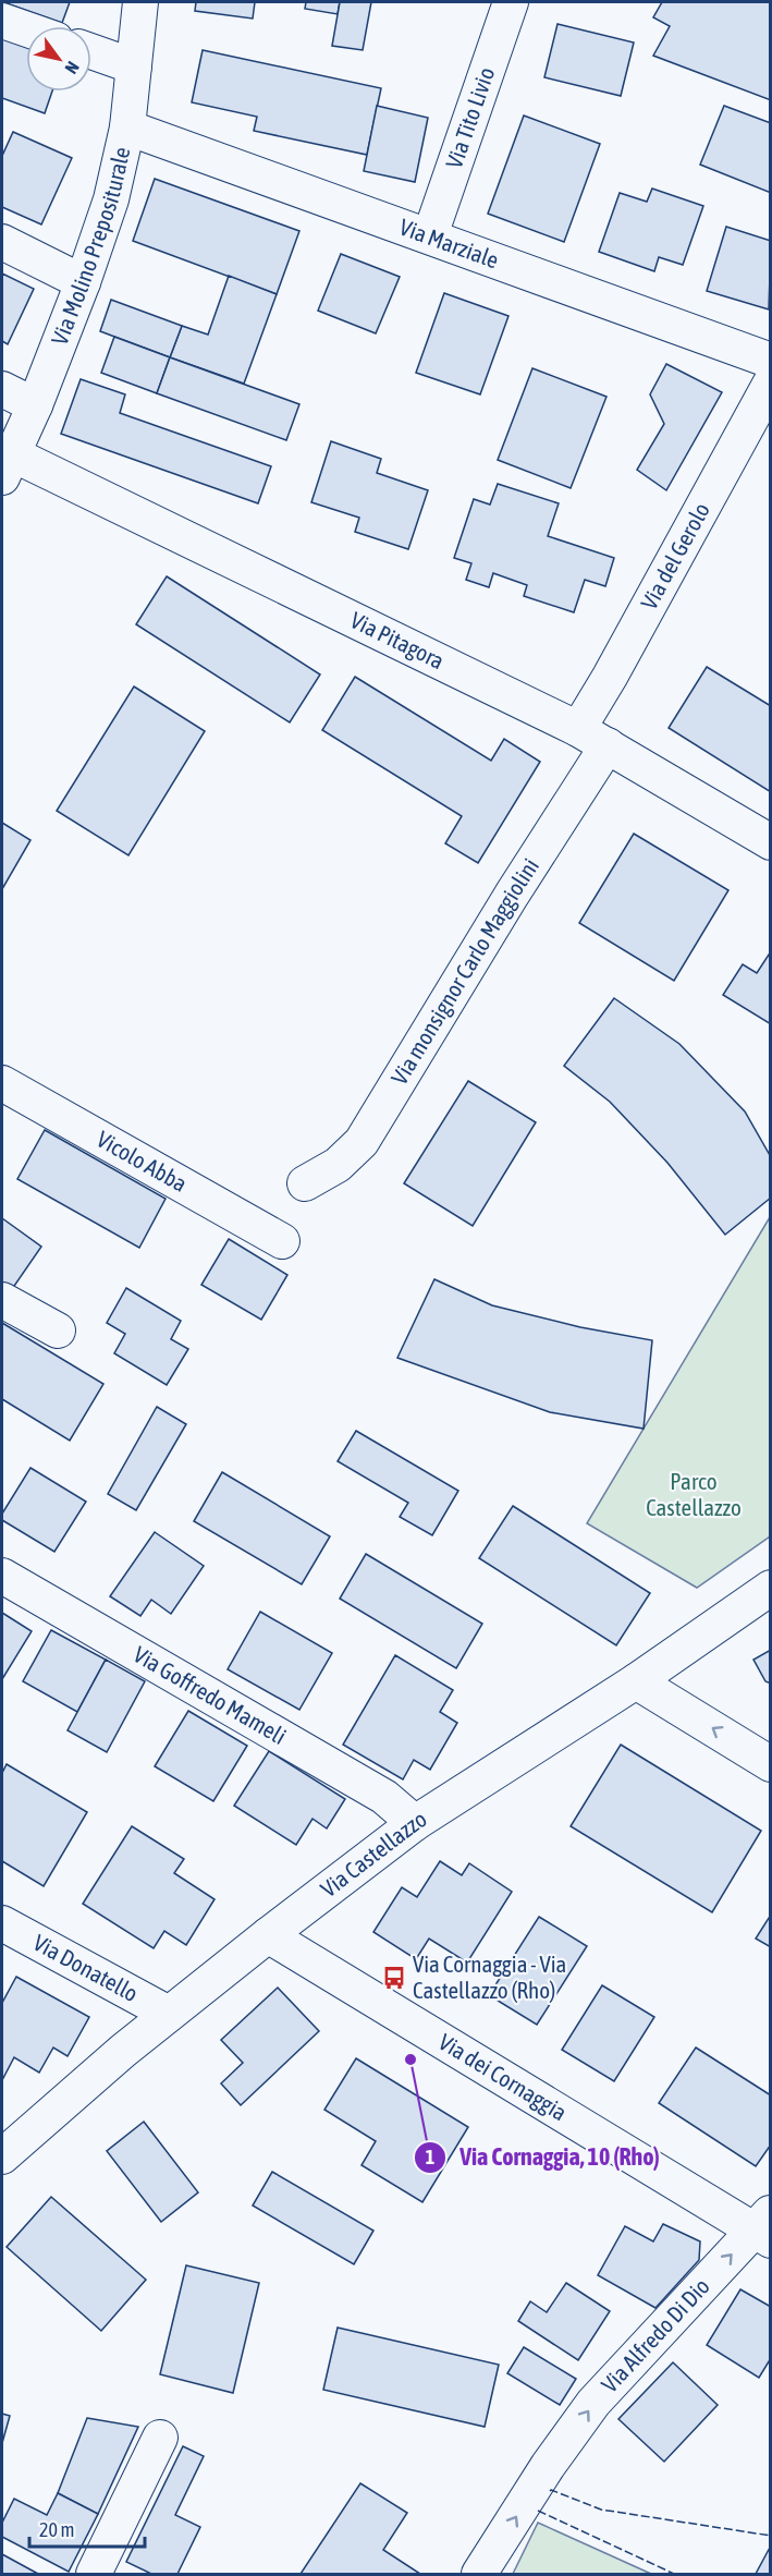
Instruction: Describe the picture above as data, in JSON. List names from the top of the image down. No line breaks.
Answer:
{"streets":{"street":["Via Tito Livio","Via Marziale","Via Molino Prepositurale","Via del Gerolo","Via Pitagora","Via monsignor Carlo Maggiolini","Vicolo Abba","Via Goffredo Mameli","Via Castellazzo","Via Donatello","Via dei Cornaggia","Via Alfredo Di Dio"]},"crossings":[["Via Tito Livio","Via Marziale"],["Via Marziale","Via Molino Prepositurale"],["Via Molino Prepositurale","Via Pitagora"],["Via del Gerolo","Via Pitagora"],["Via Pitagora","Via monsignor Carlo Maggiolini"],["Via Goffredo Mameli","Via Castellazzo"],["Via Castellazzo","Via Donatello"],["Via Castellazzo","Via dei Cornaggia"],["Via dei Cornaggia","Via Alfredo Di Dio"]],"one_way":["Via Alfredo Di Dio"],"parks":["Parco Castellazzo"],"places":{"bus stop":["Via Cornaggia - Via Castellazzo (Rho)"],"other":["Via Cornaggia, 10 (Rho)"]},"scale_bar":"20 m","north":"bottom right"}
